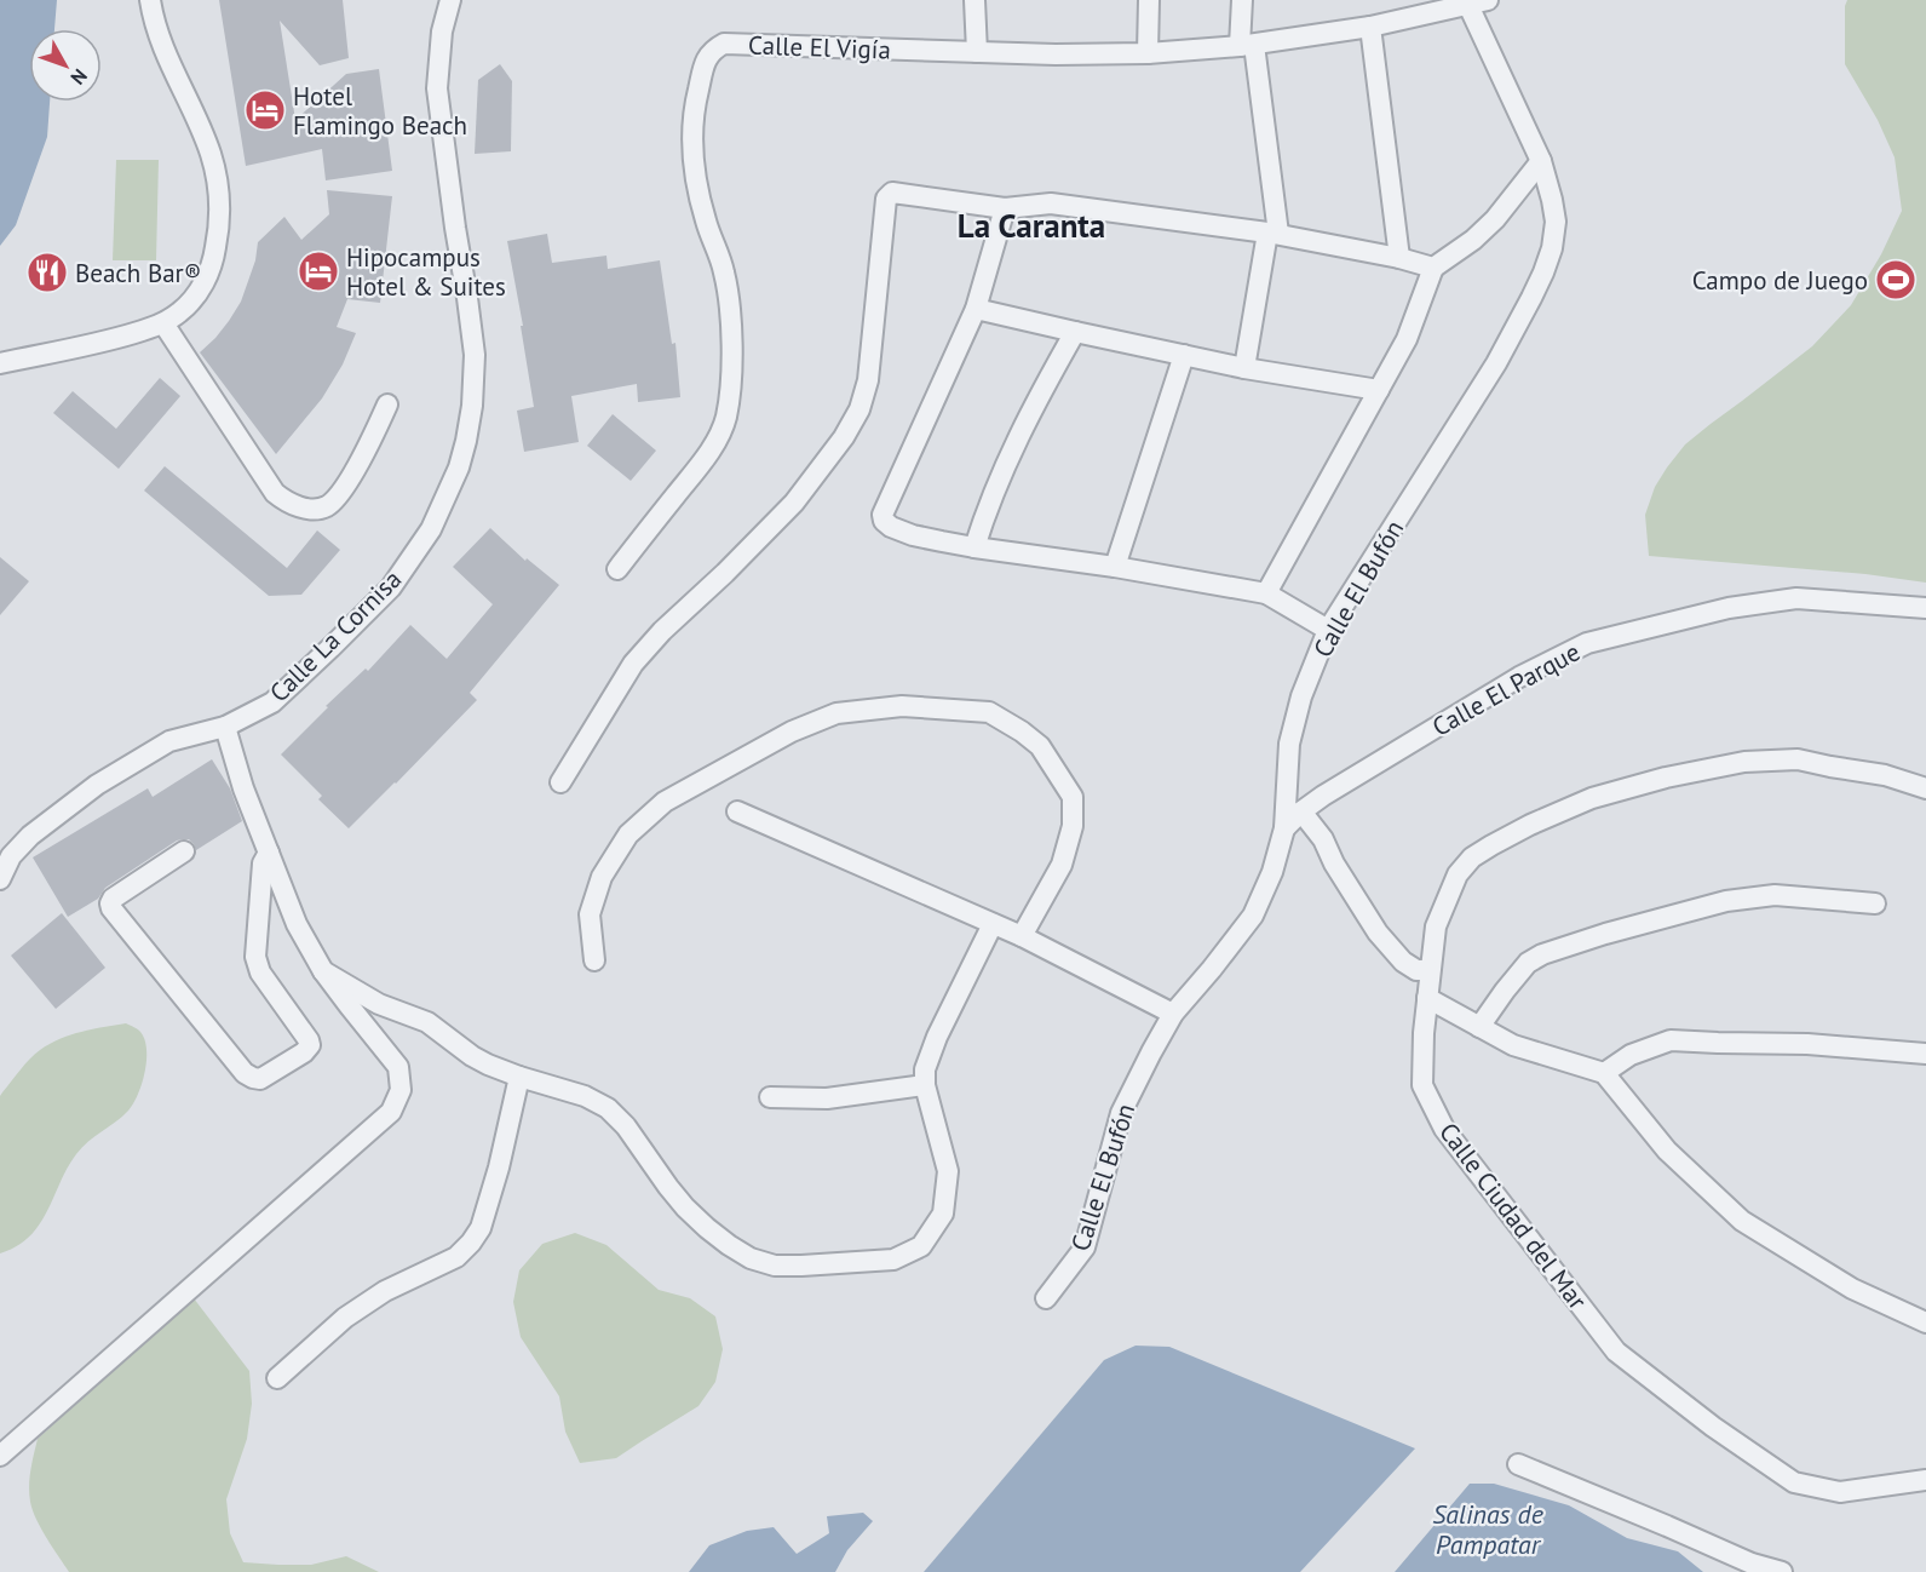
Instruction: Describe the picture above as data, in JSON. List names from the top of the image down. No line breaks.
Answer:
{"streets":{"street":["Calle El Vigía","Calle El Bufón","Calle La Cornisa","Calle El Parque","Calle Ciudad del Mar"]},"crossings":[["Calle El Vigía","Calle El Bufón"],["Calle El Bufón","Calle El Parque"]],"districts":["La Caranta"],"water":["Salinas de Pampatar"],"places":{"hotel":["Hotel Flamingo Beach","Hipocampus Hotel & Suites"],"restaurant":["Beach Bar®"],"sports":["Campo de Juego"]},"north":"bottom right"}
